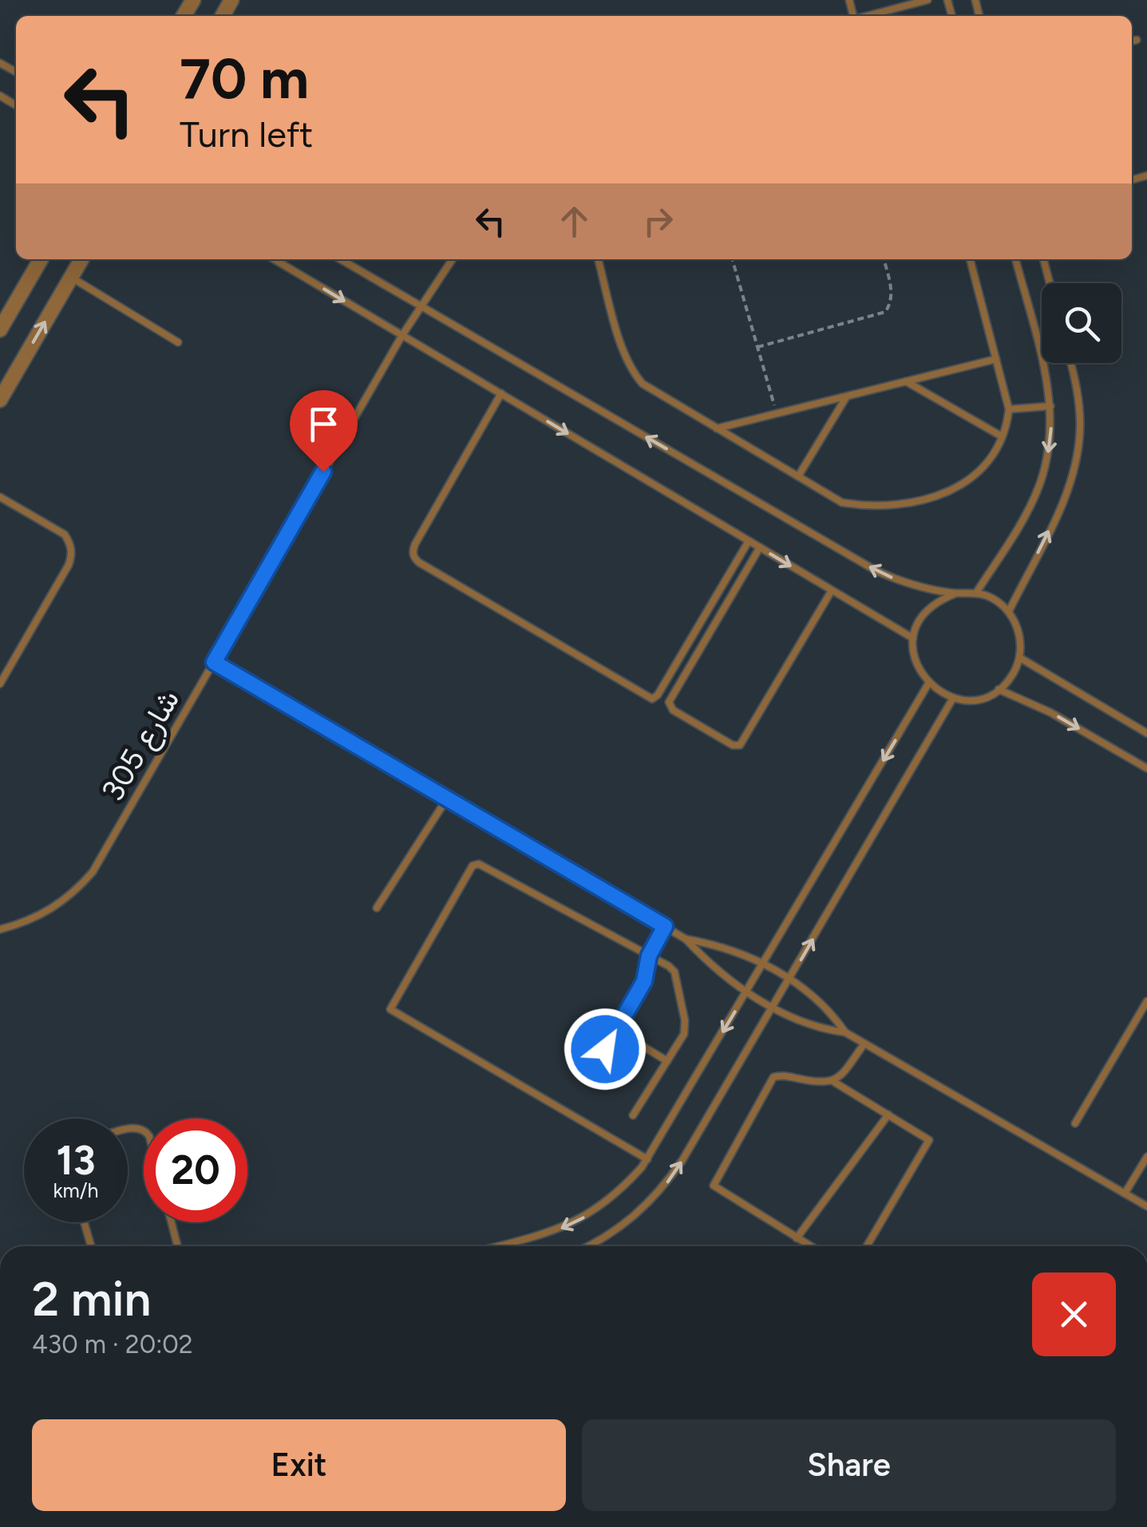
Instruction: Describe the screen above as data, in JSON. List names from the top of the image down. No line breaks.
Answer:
{"streets":{"lane":["شارع 305"]},"page":{"turn":["70 m","Turn left"],"speed":"13 km/h","limit":"20","heading":["2 min","430 m · 20:02"],"buttons":["Exit","Share"]}}
